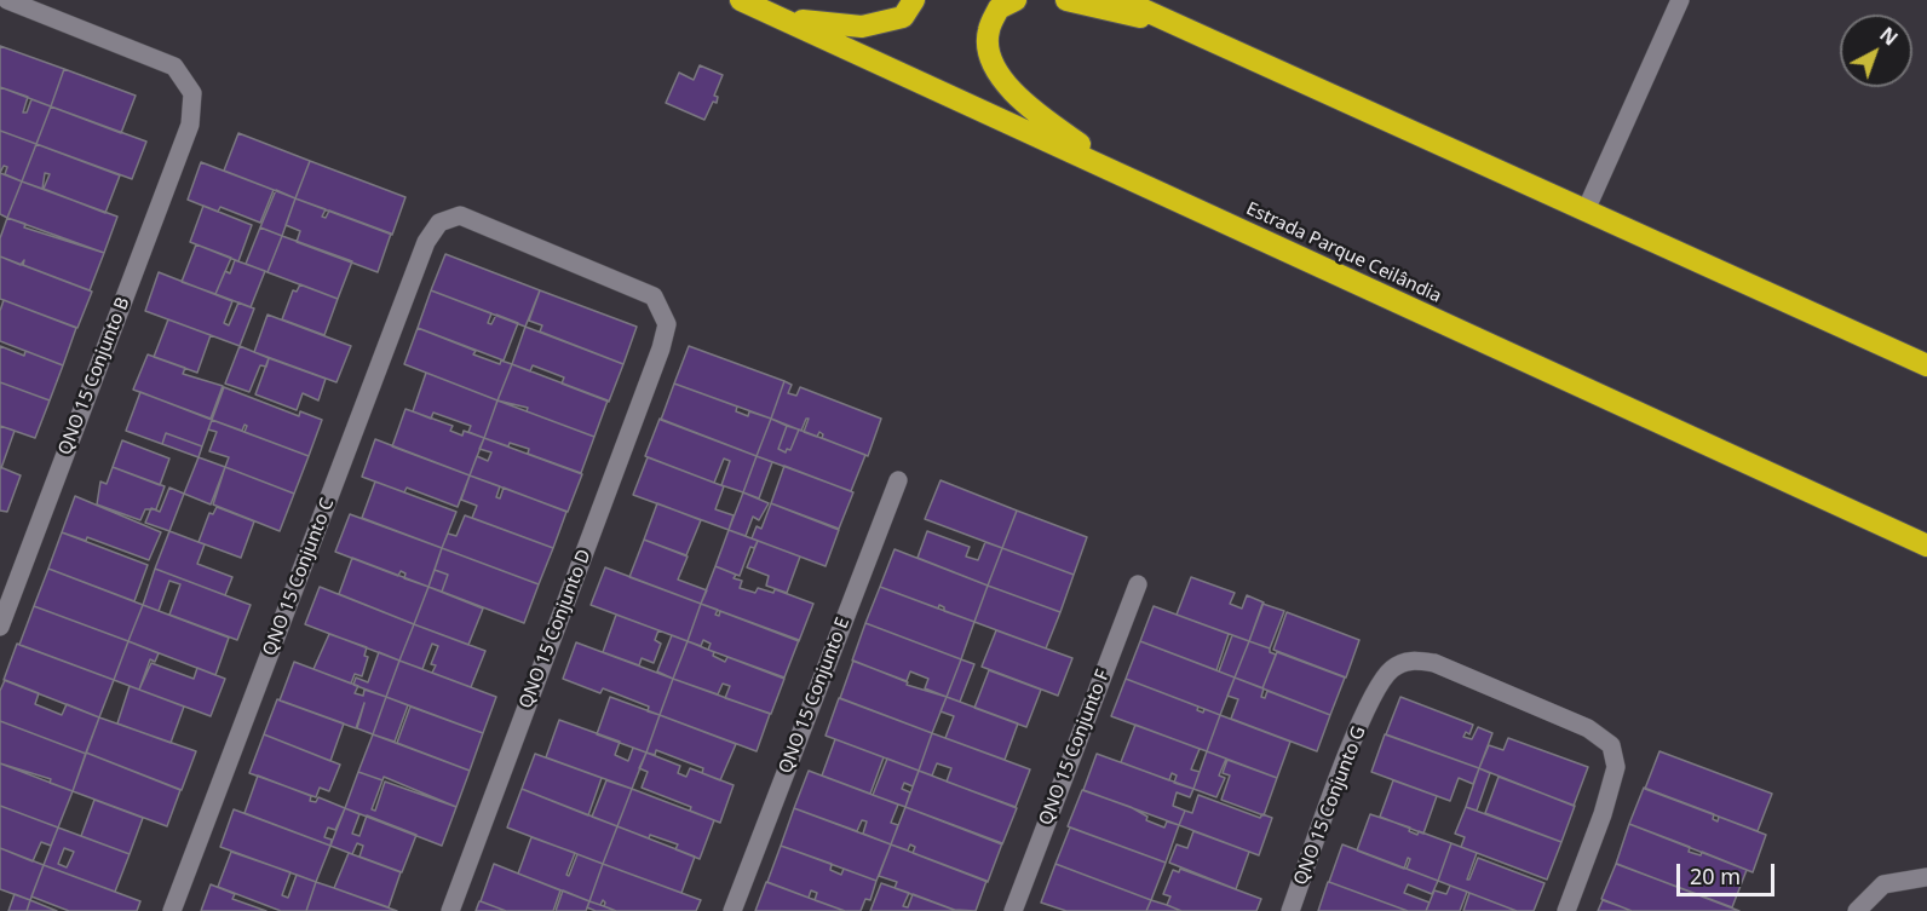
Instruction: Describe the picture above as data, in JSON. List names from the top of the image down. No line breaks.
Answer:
{"streets":{"highway":["Estrada Parque Ceilândia"],"street":["QNO 15 Conjunto B","QNO 15 Conjunto C","QNO 15 Conjunto D","QNO 15 Conjunto E","QNO 15 Conjunto F","QNO 15 Conjunto G"]},"crossings":[["QNO 15 Conjunto C","QNO 15 Conjunto D"]],"scale_bar":"20 m","north":"top right"}
